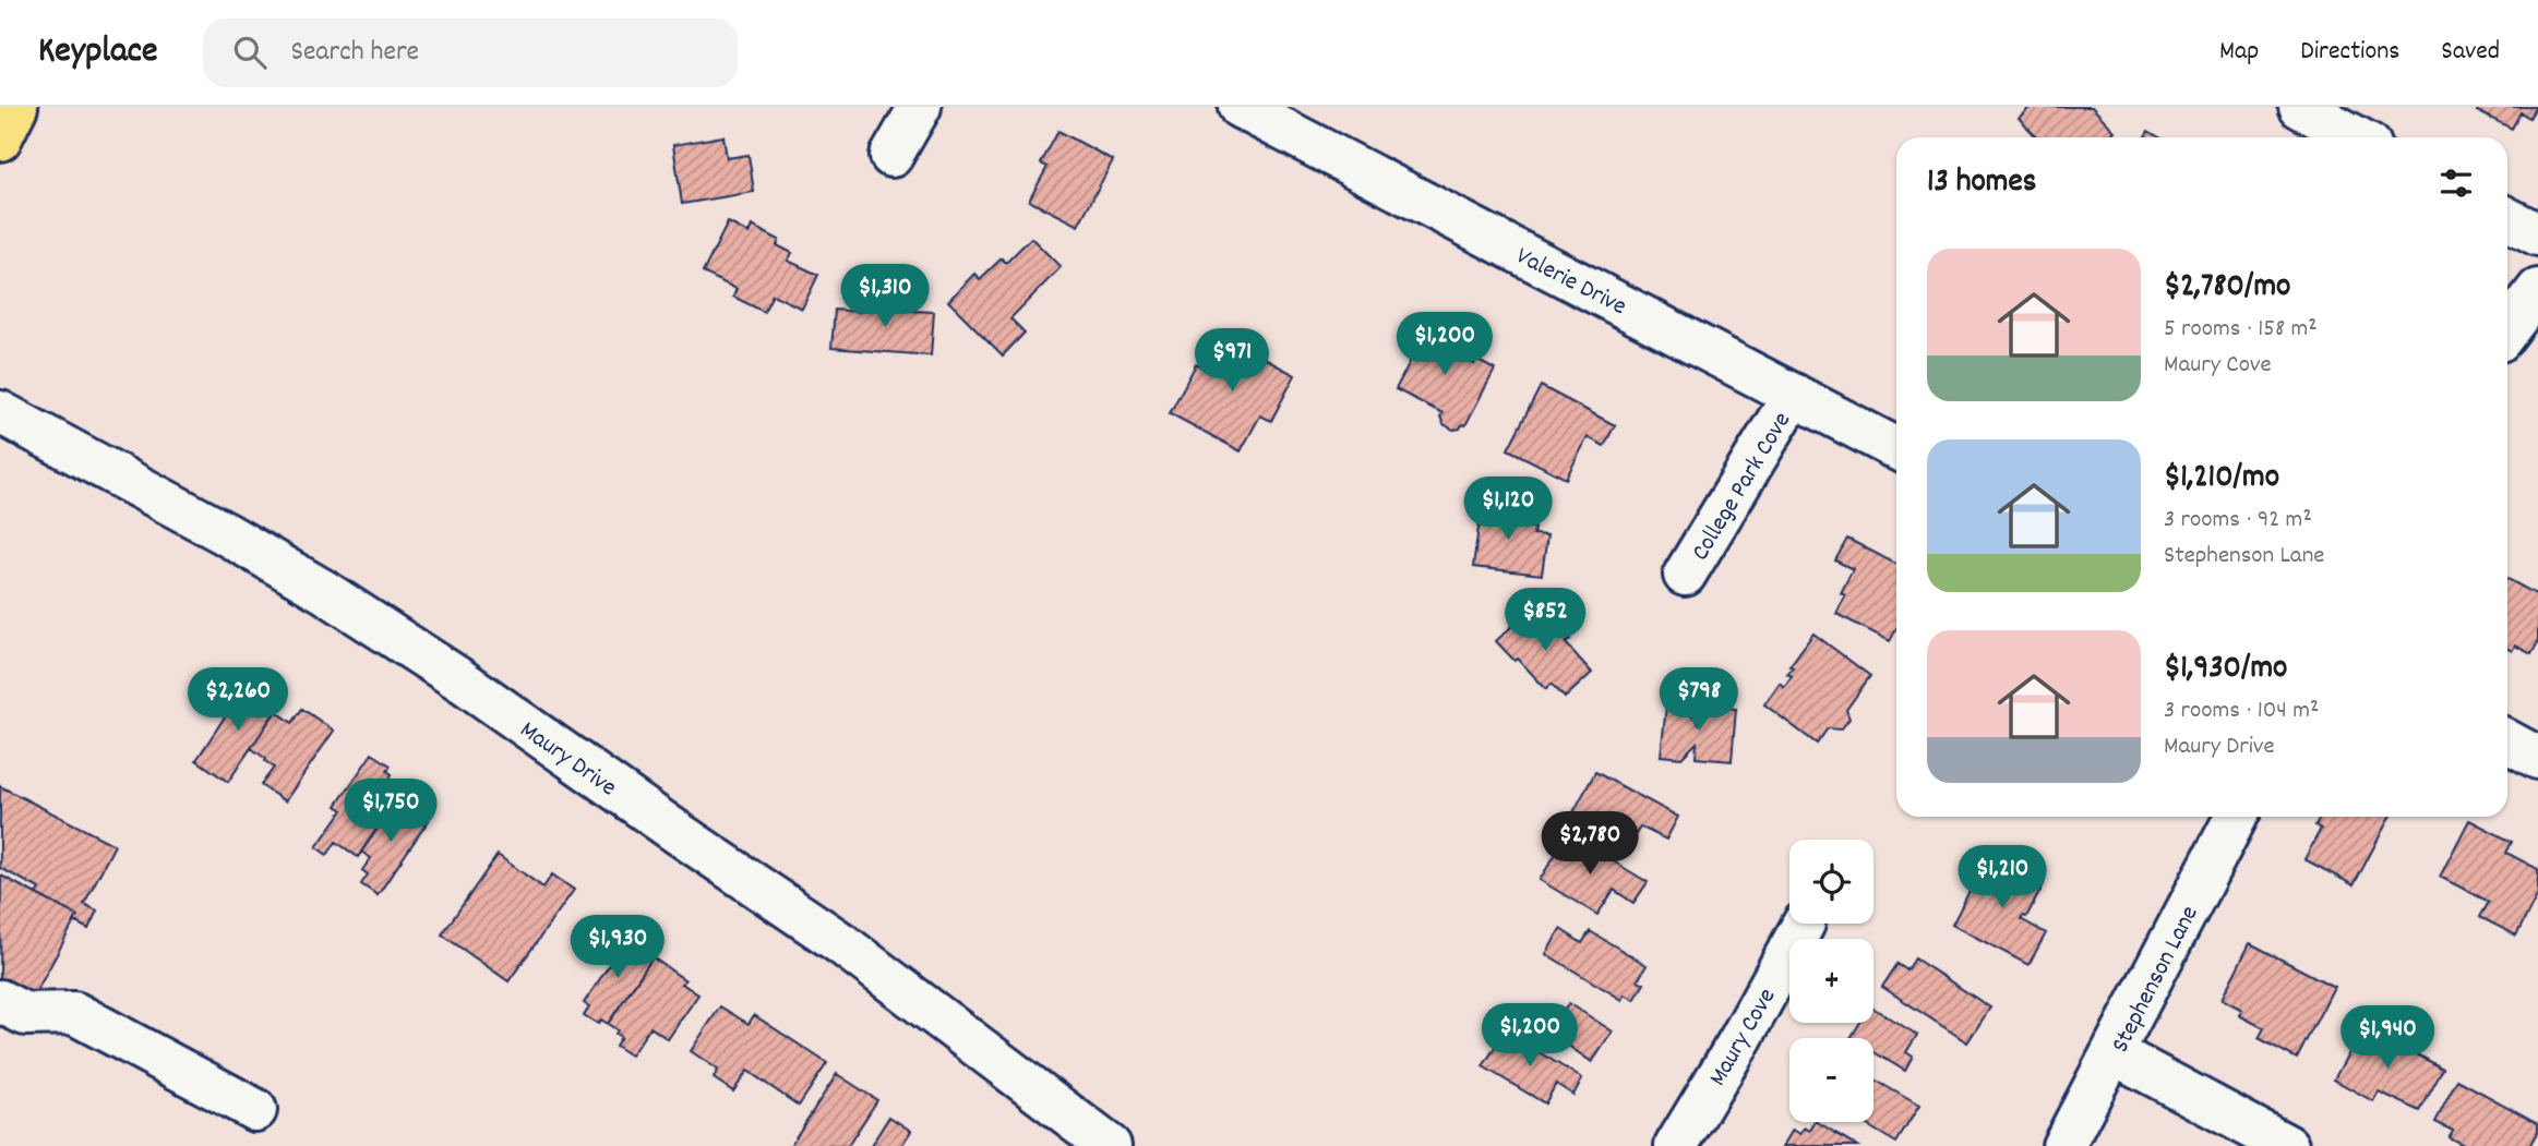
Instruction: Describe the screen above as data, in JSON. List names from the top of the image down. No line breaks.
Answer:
{"streets":{"street":["Valerie Drive","College Park Cove","Maury Drive","Stephenson Lane","Maury Cove"]},"crossings":[["Valerie Drive","College Park Cove"]],"page":{"header":"Keyplace","search":"Search here","nav":["Map","Directions","Saved"],"heading":"13 homes","list":[{"name":"$2,780/mo","note":"5 rooms · 158 m² · Maury Cove"},{"name":"$1,210/mo","note":"3 rooms · 92 m² · Stephenson Lane"},{"name":"$1,930/mo","note":"3 rooms · 104 m² · Maury Drive"}],"price":["$1,310","$1,200","$971","$1,120","$852","$2,260","$798","$1,750","$2,780","$1,210","$1,930","$1,200","$1,940"],"map_buttons":["+","−"]}}
